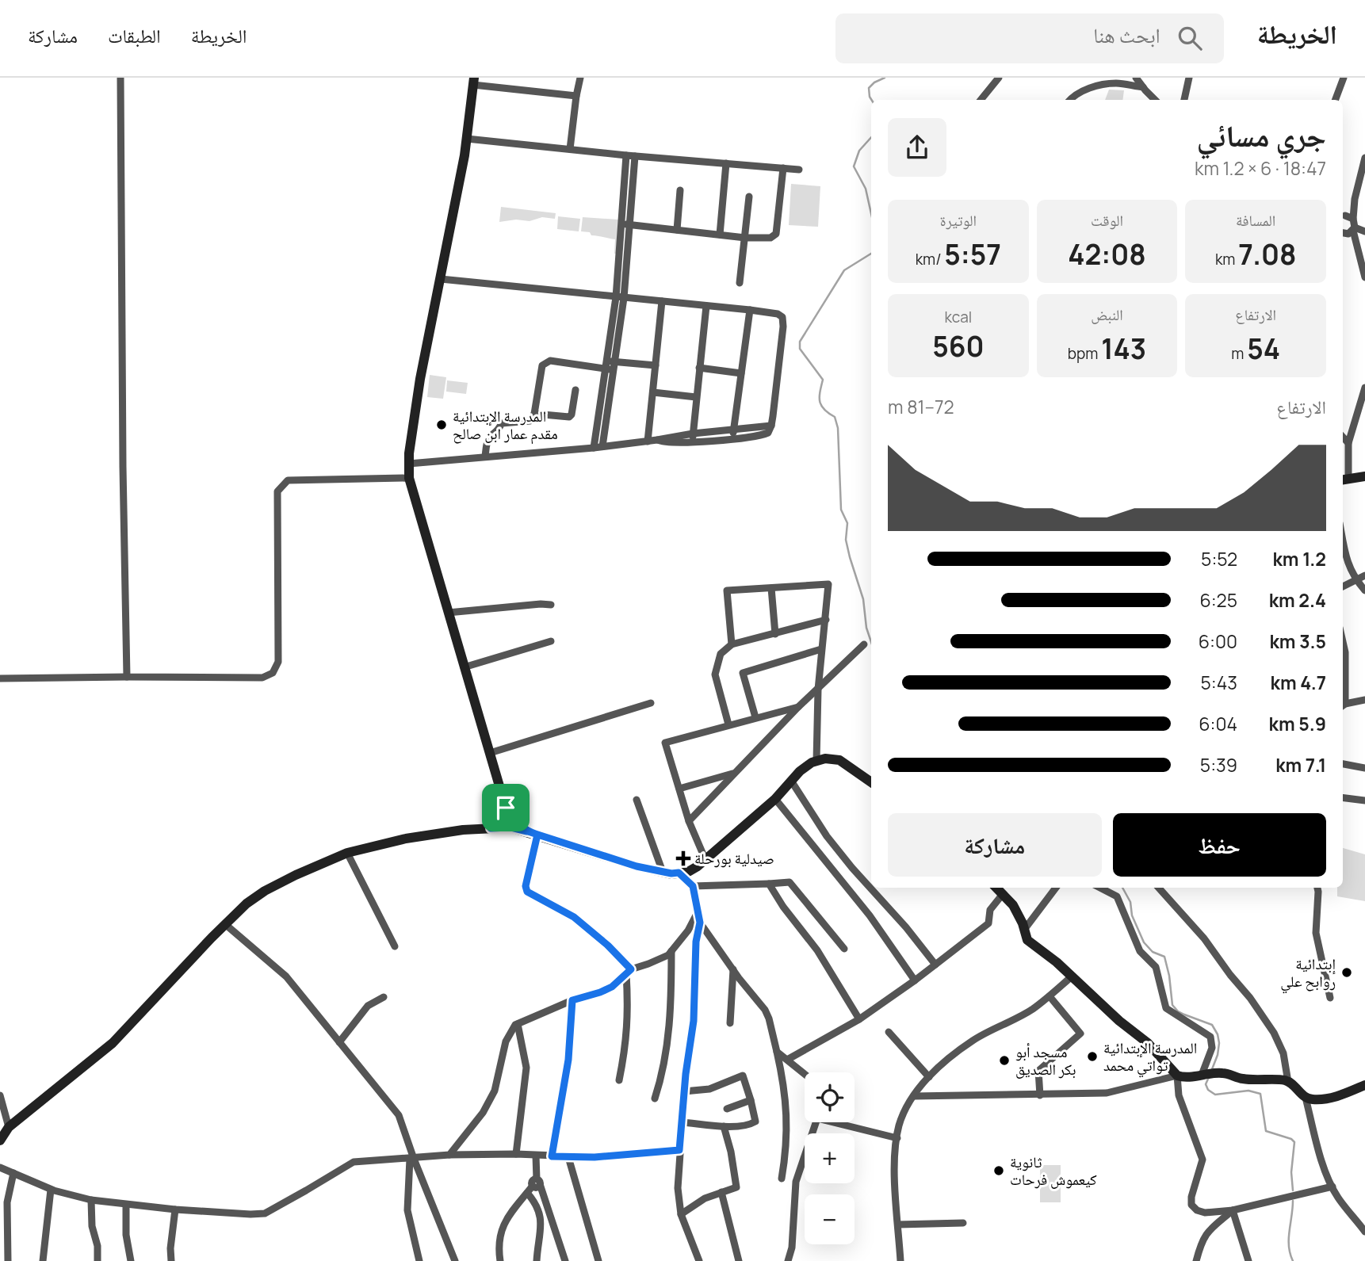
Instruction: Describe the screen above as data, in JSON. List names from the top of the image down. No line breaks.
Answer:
{"places":{"other":["المدرسة الإبتدائية مقدم عمار ابن صالح","إبتدائية روابح علي","المدرسة الإبتدائية تواتي محمد","مسجد أبو بكر الصديق","ثانوية كيعموش فرحات"],"health":["صيدلية بورحلة"]},"page":{"header":"الخريطة","search":"ابحث هنا","nav":["الخريطة","الطبقات","مشاركة"],"heading":["جري مسائي","18:47 · 6 × 1.2 km"],"stats":[["المسافة","7.08 km"],["الوقت","42:08"],["الوتيرة","5:57 /km"],["الارتفاع","54 m"],["النبض","143 bpm"],["kcal","560"]],"chart":["الارتفاع","72–81 m"],"list":[{"name":"1.2 km","note":"5:52"},{"name":"2.4 km","note":"6:25"},{"name":"3.5 km","note":"6:00"},{"name":"4.7 km","note":"5:43"},{"name":"5.9 km","note":"6:04"},{"name":"7.1 km","note":"5:39"}],"buttons":["حفظ","مشاركة"],"map_buttons":["+","−"]}}
